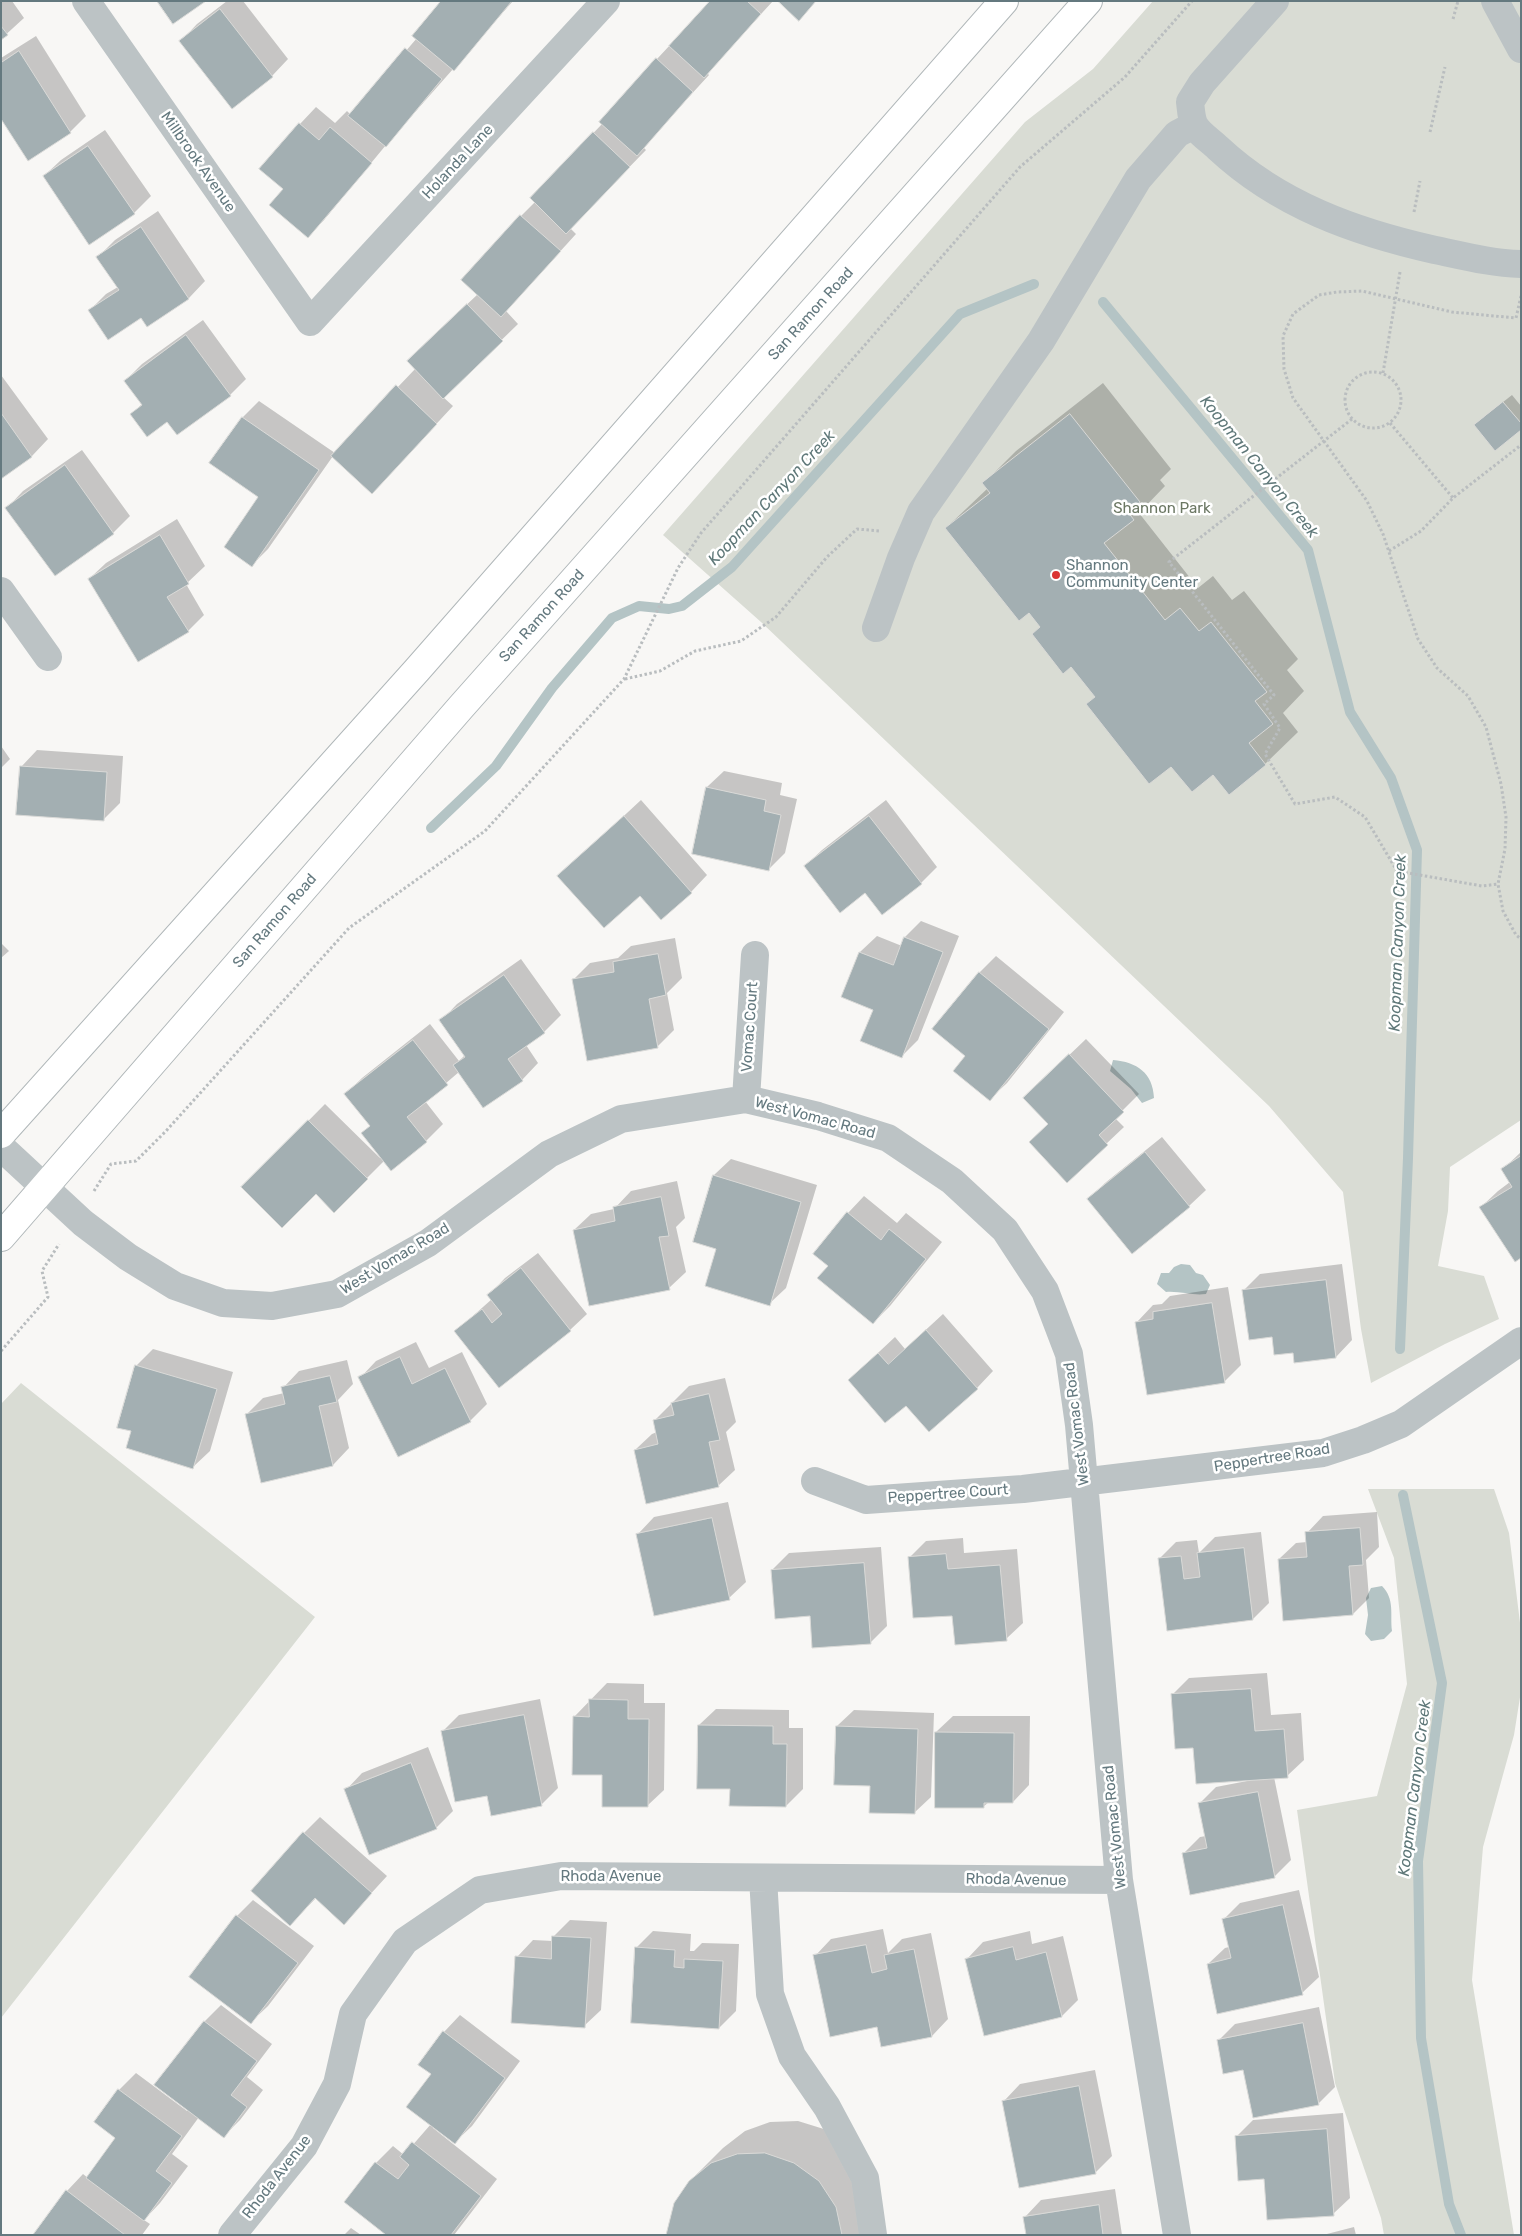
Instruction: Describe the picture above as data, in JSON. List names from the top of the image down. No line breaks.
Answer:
{"streets":{"main road":["San Ramon Road"],"street":["Millbrook Avenue","Holanda Lane","Vomac Court","West Vomac Road","Peppertree Road","Peppertree Court","Rhoda Avenue"]},"crossings":[["Millbrook Avenue","Holanda Lane"],["San Ramon Road","West Vomac Road"],["Vomac Court","West Vomac Road"],["West Vomac Road","Peppertree Road"],["West Vomac Road","Peppertree Court"],["West Vomac Road","Rhoda Avenue"],["Peppertree Road","Peppertree Court"]],"water":["Koopman Canyon Creek"],"parks":["Shannon Park"],"places":["Shannon Community Center"]}
